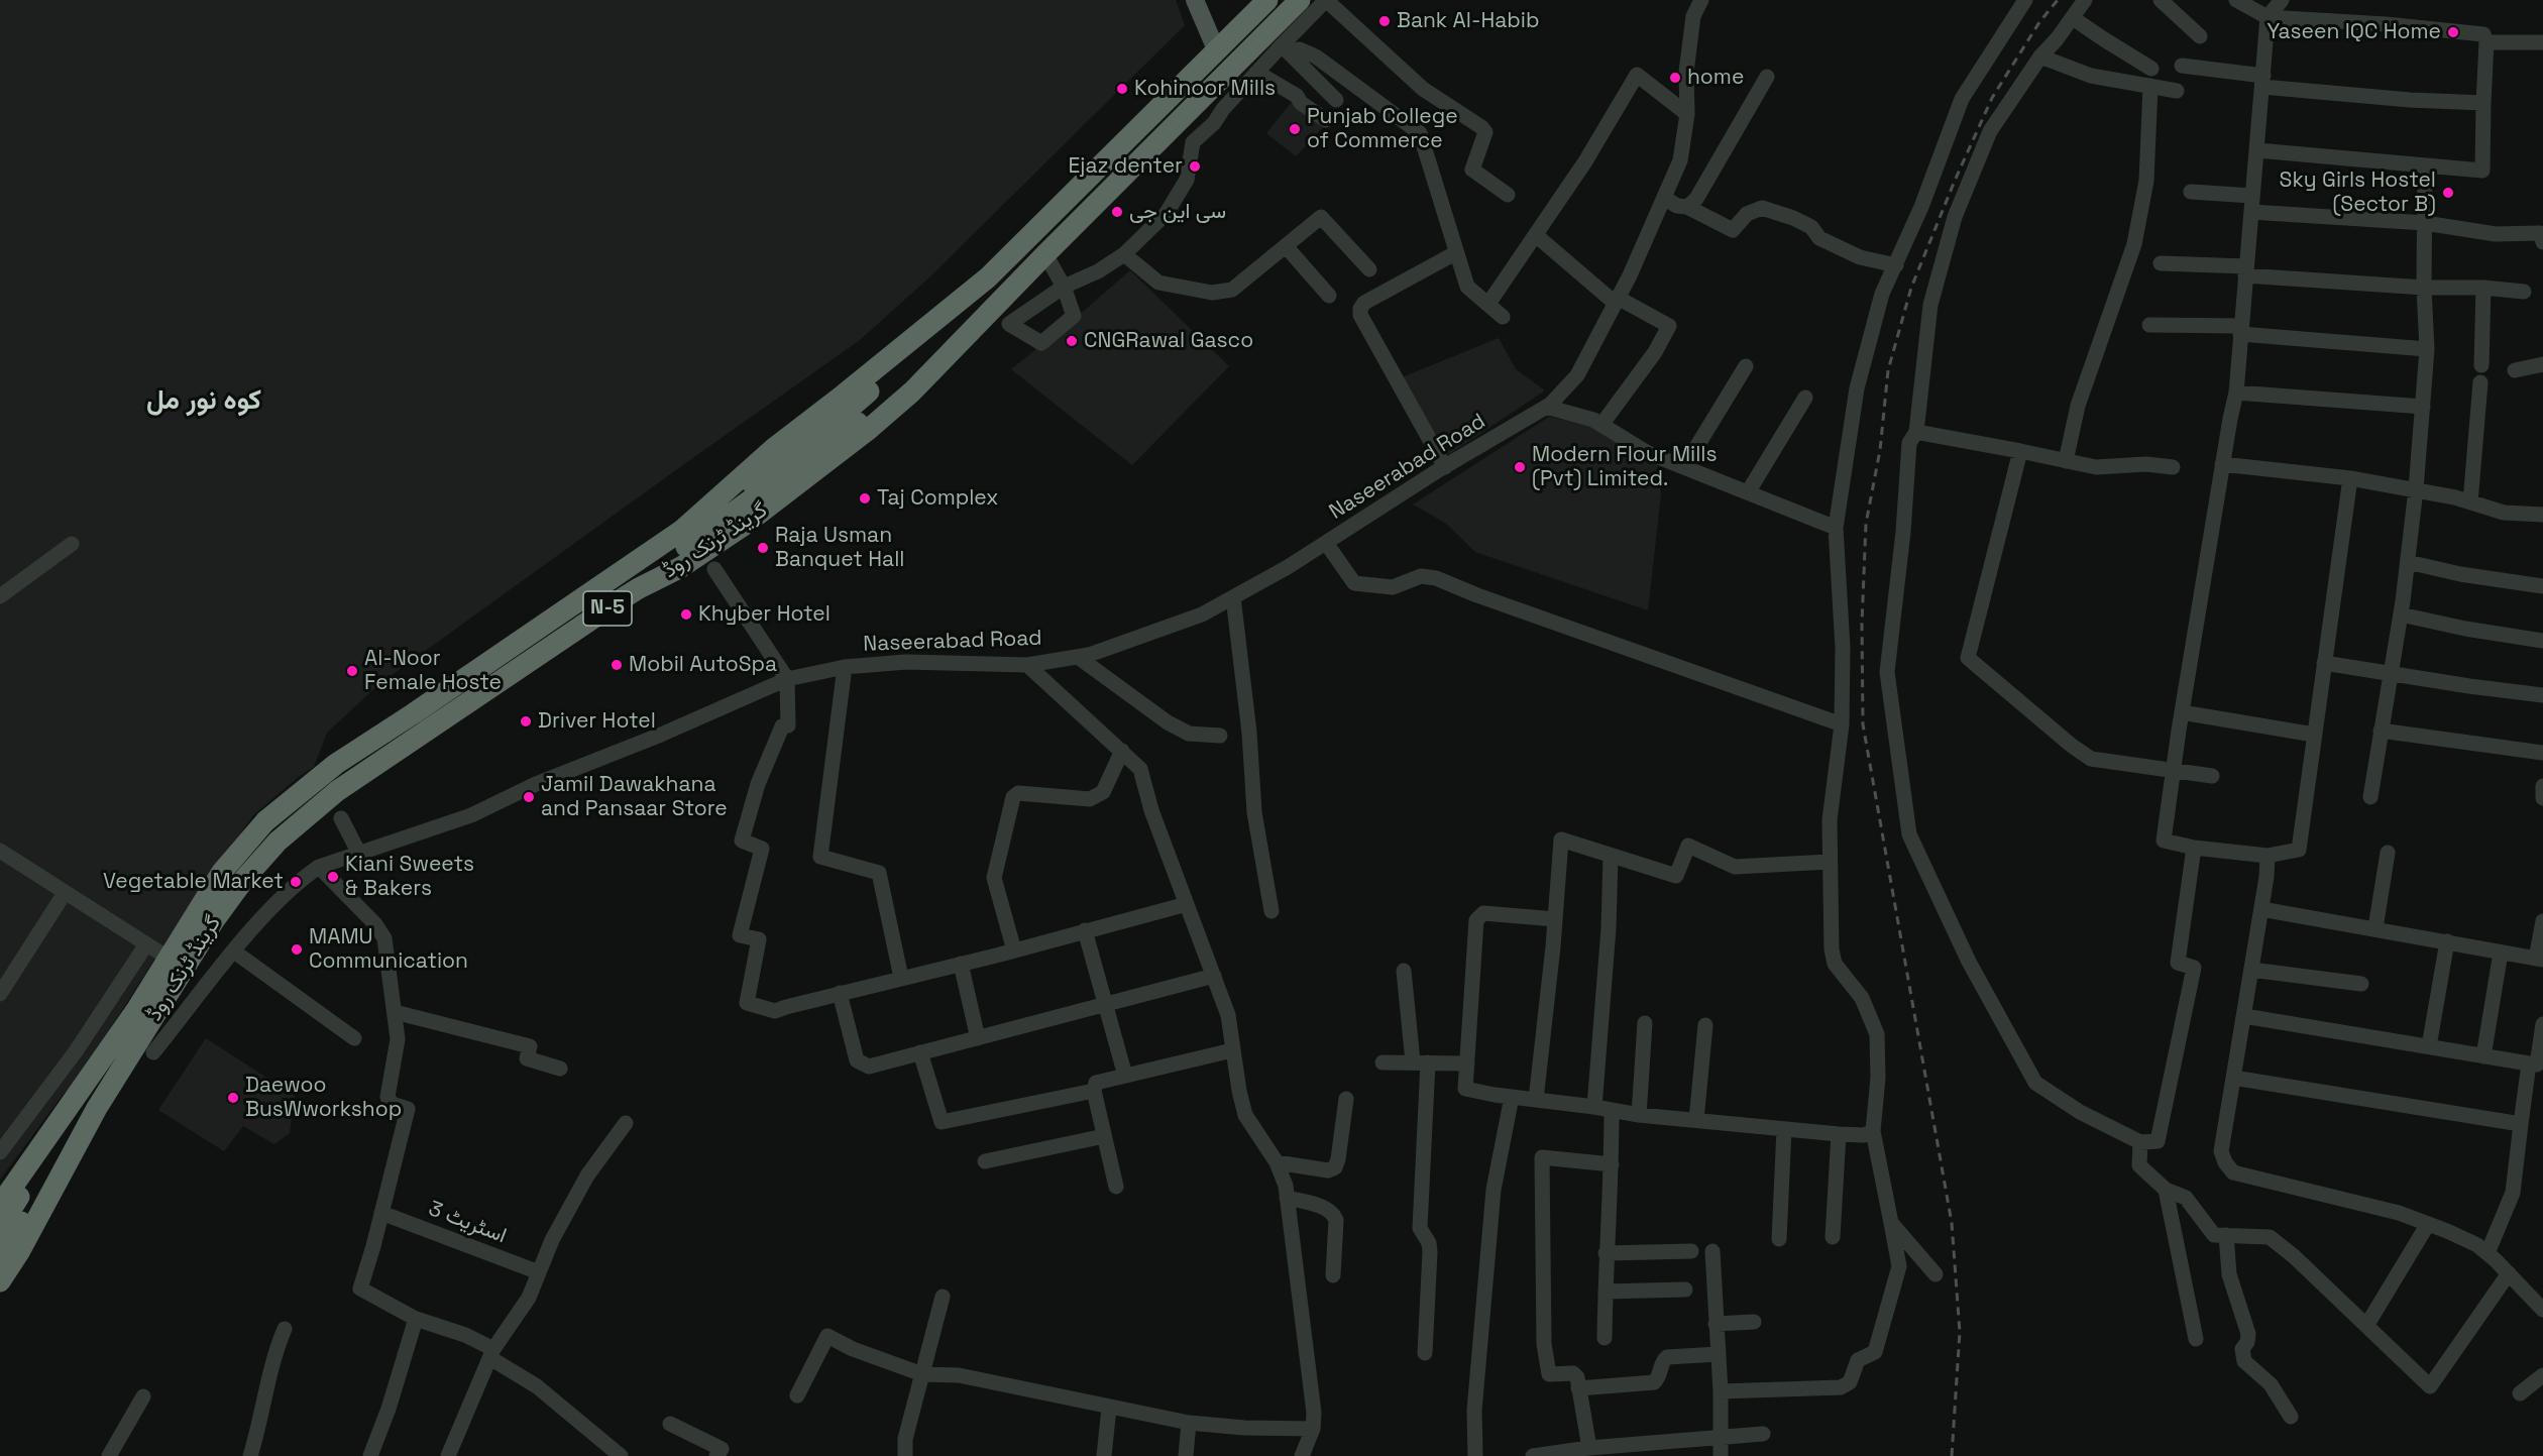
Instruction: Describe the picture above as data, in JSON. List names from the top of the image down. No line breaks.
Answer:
{"streets":{"highway":["گرینڈ ٹرنک روڈ","N-5"],"street":["Naseerabad Road","اسٹریٹ 3"]},"districts":["کوہ نور مل"],"places":["Bank Al-Habib","Yaseen IQC Home","home","Kohinoor Mills","Punjab College of Commerce","Ejaz denter","Sky Girls Hostel (Sector B)","سی این جی","CNGRawal Gasco","Modern Flour Mills (Pvt) Limited.","Taj Complex","Raja Usman Banquet Hall","Khyber Hotel","Mobil AutoSpa","Al-Noor Female Hoste","Driver Hotel","Jamil Dawakhana and Pansaar Store","Kiani Sweets & Bakers","Vegetable Market","MAMU Communication","Daewoo BusWworkshop"]}
